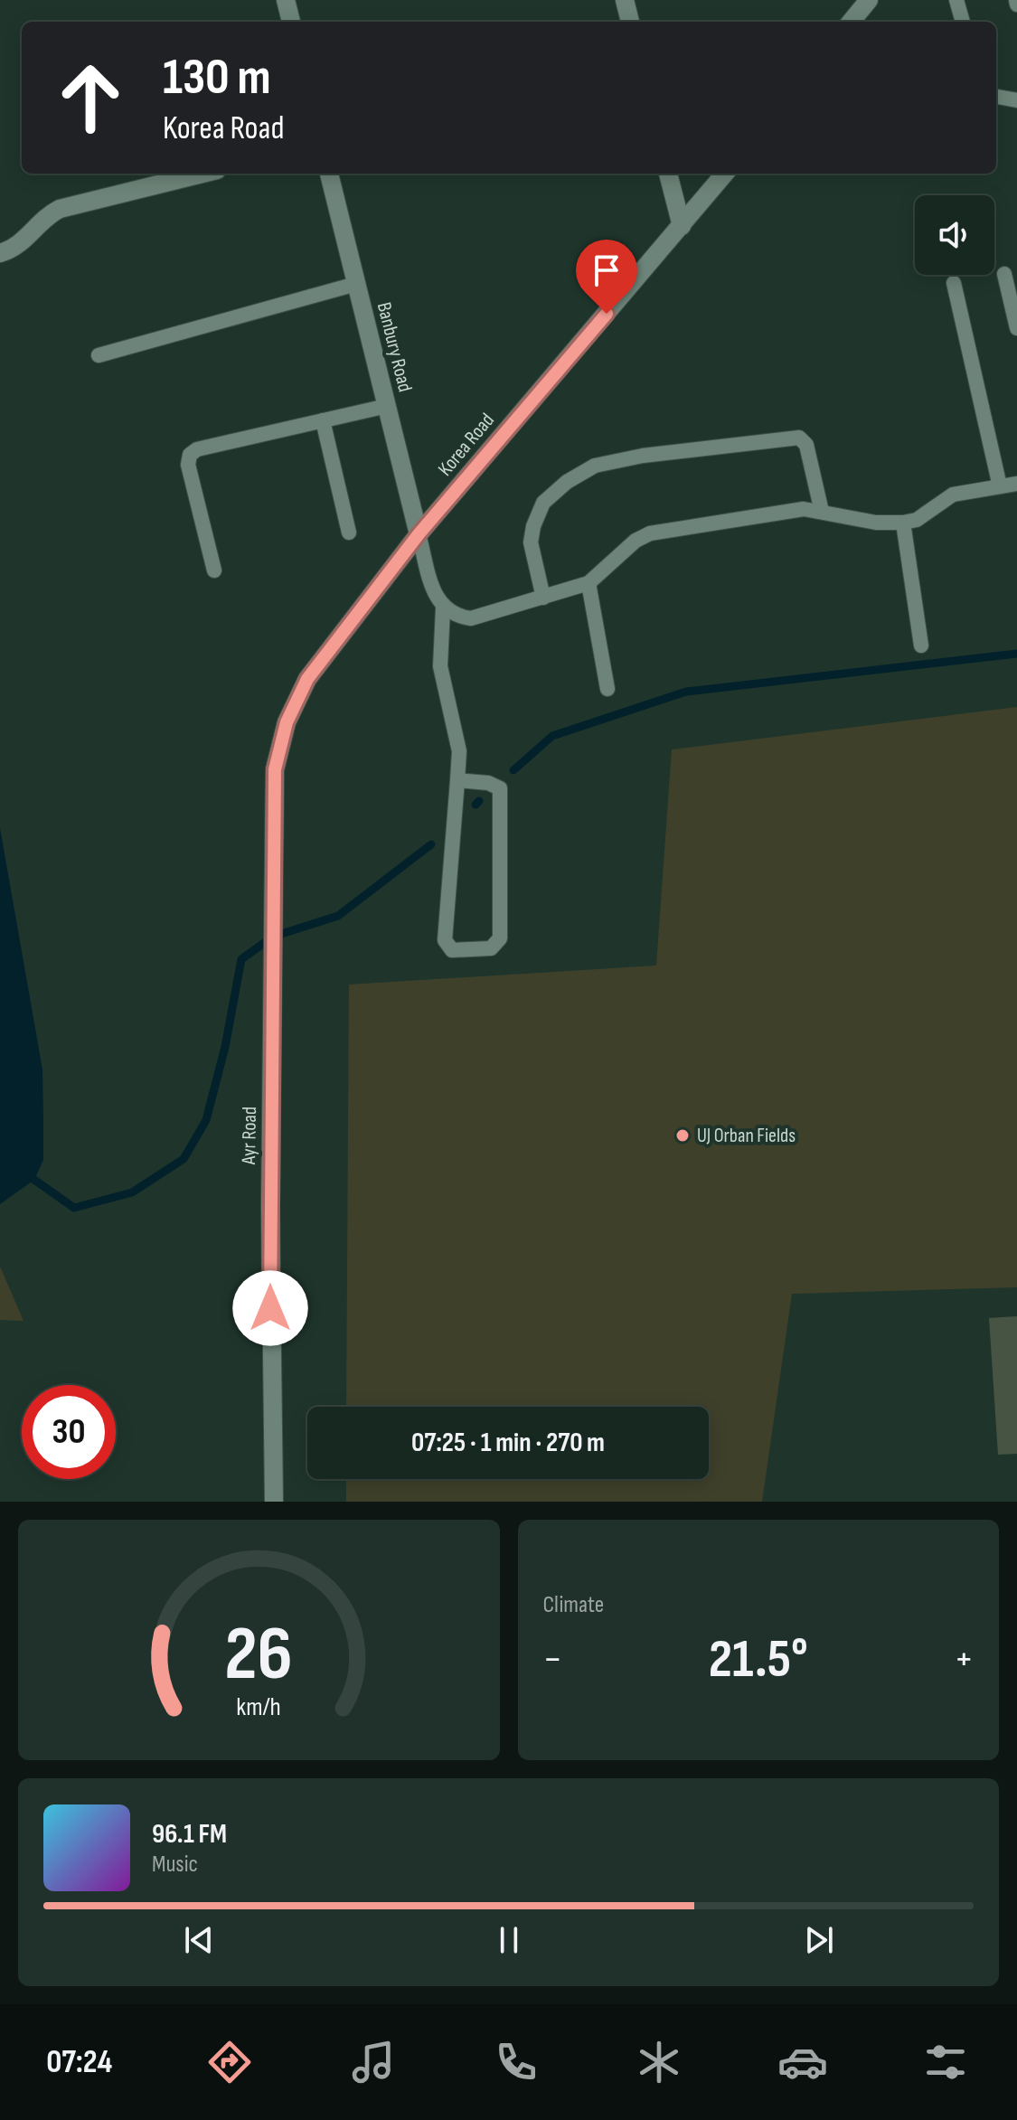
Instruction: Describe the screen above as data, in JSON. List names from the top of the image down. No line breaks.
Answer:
{"streets":{"street":["Banbury Road","Korea Road","Ayr Road"]},"crossings":[["Banbury Road","Korea Road"],["Korea Road","Ayr Road"]],"places":["UJ Orban Fields"],"page":{"turn":["130 m","Korea Road"],"limit":"30","trip":"07:25 · 1 min · 270 m","tile":"Climate","heat":["−","21.5°","+"],"song":["96.1 FM","Music"],"tabs":"07:24","gauge":["26","km/h"]}}
